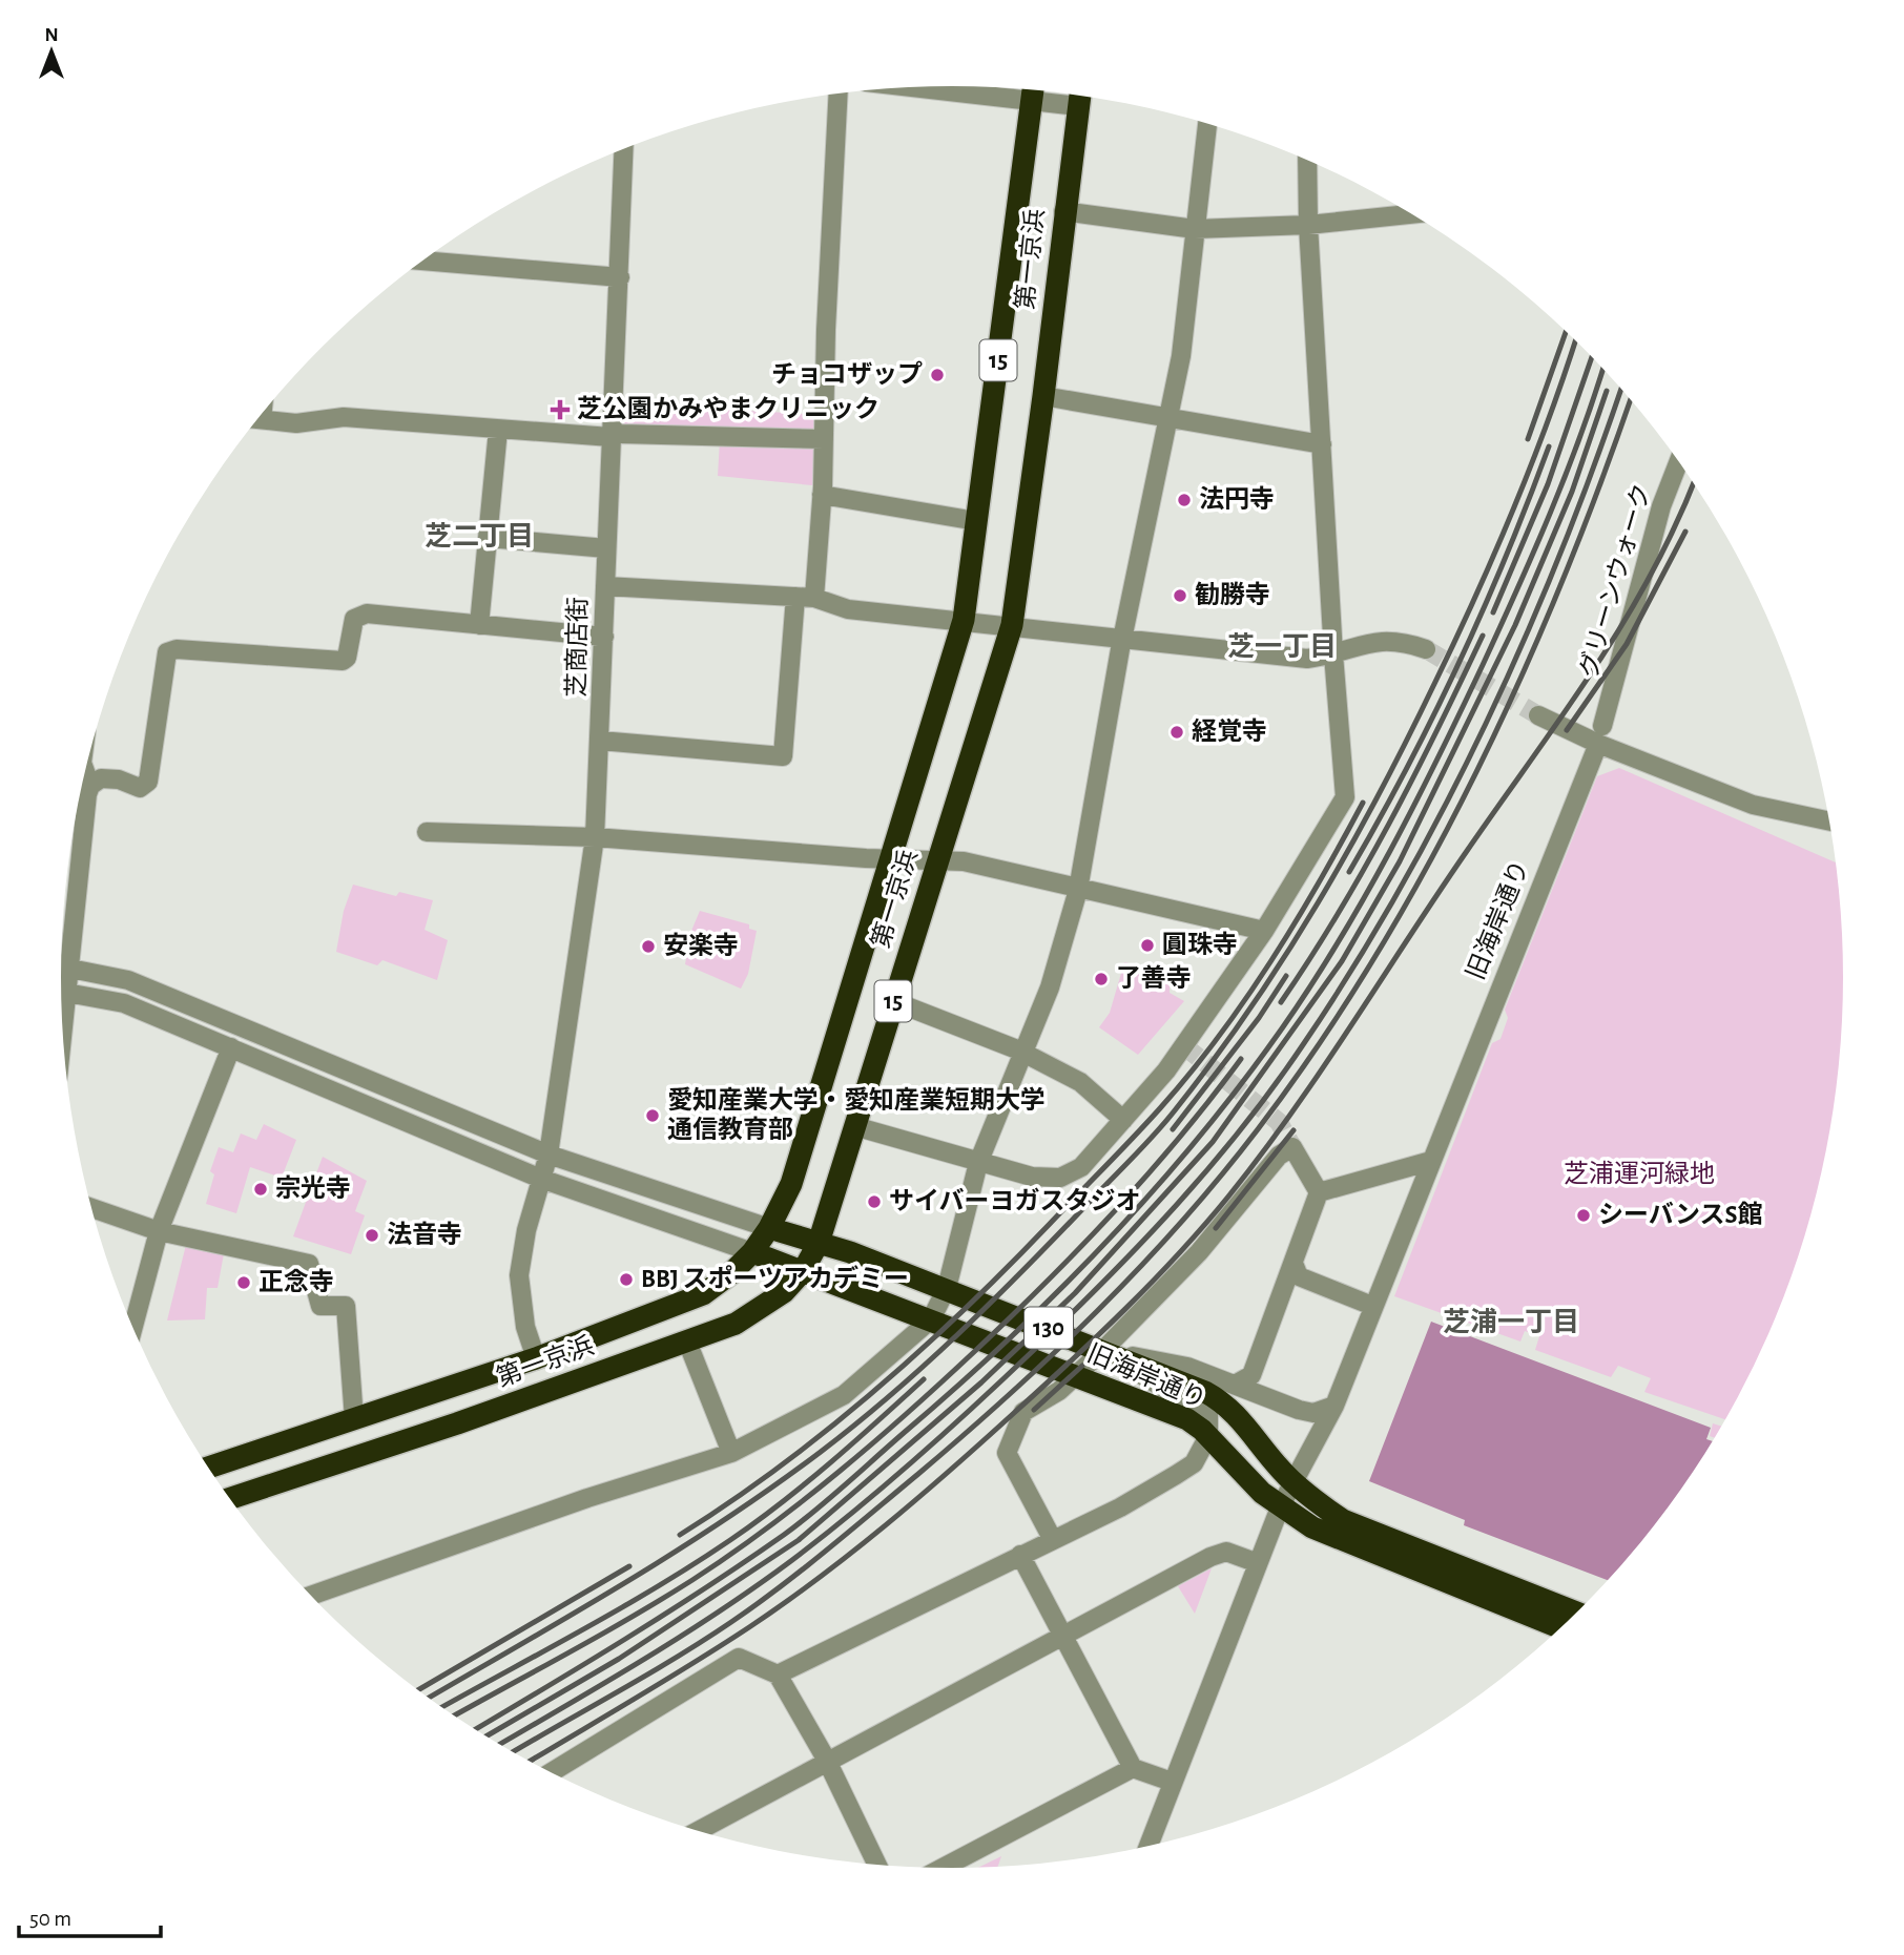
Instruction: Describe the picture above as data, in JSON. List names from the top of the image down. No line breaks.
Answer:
{"streets":{"highway":["第一京浜","15","旧海岸通り","130"],"street":["グリーンウォーク","芝商店街"]},"crossings":[["第一京浜","芝商店街"],["第一京浜","旧海岸通り"],["グリーンウォーク","旧海岸通り"]],"districts":["芝二丁目","芝一丁目","芝浦一丁目"],"parks":["芝浦運河緑地"],"places":{"other":["チョコザップ","法円寺","勧勝寺","経覚寺","圓珠寺","安楽寺","了善寺","愛知産業大学・愛知産業短期大学 通信教育部","宗光寺","サイバーヨガスタジオ","シーバンスS館","法音寺","BBJ スポーツアカデミー","正念寺"],"health":["芝公園かみやまクリニック"]},"scale_bar":"50 m","north":"top"}
